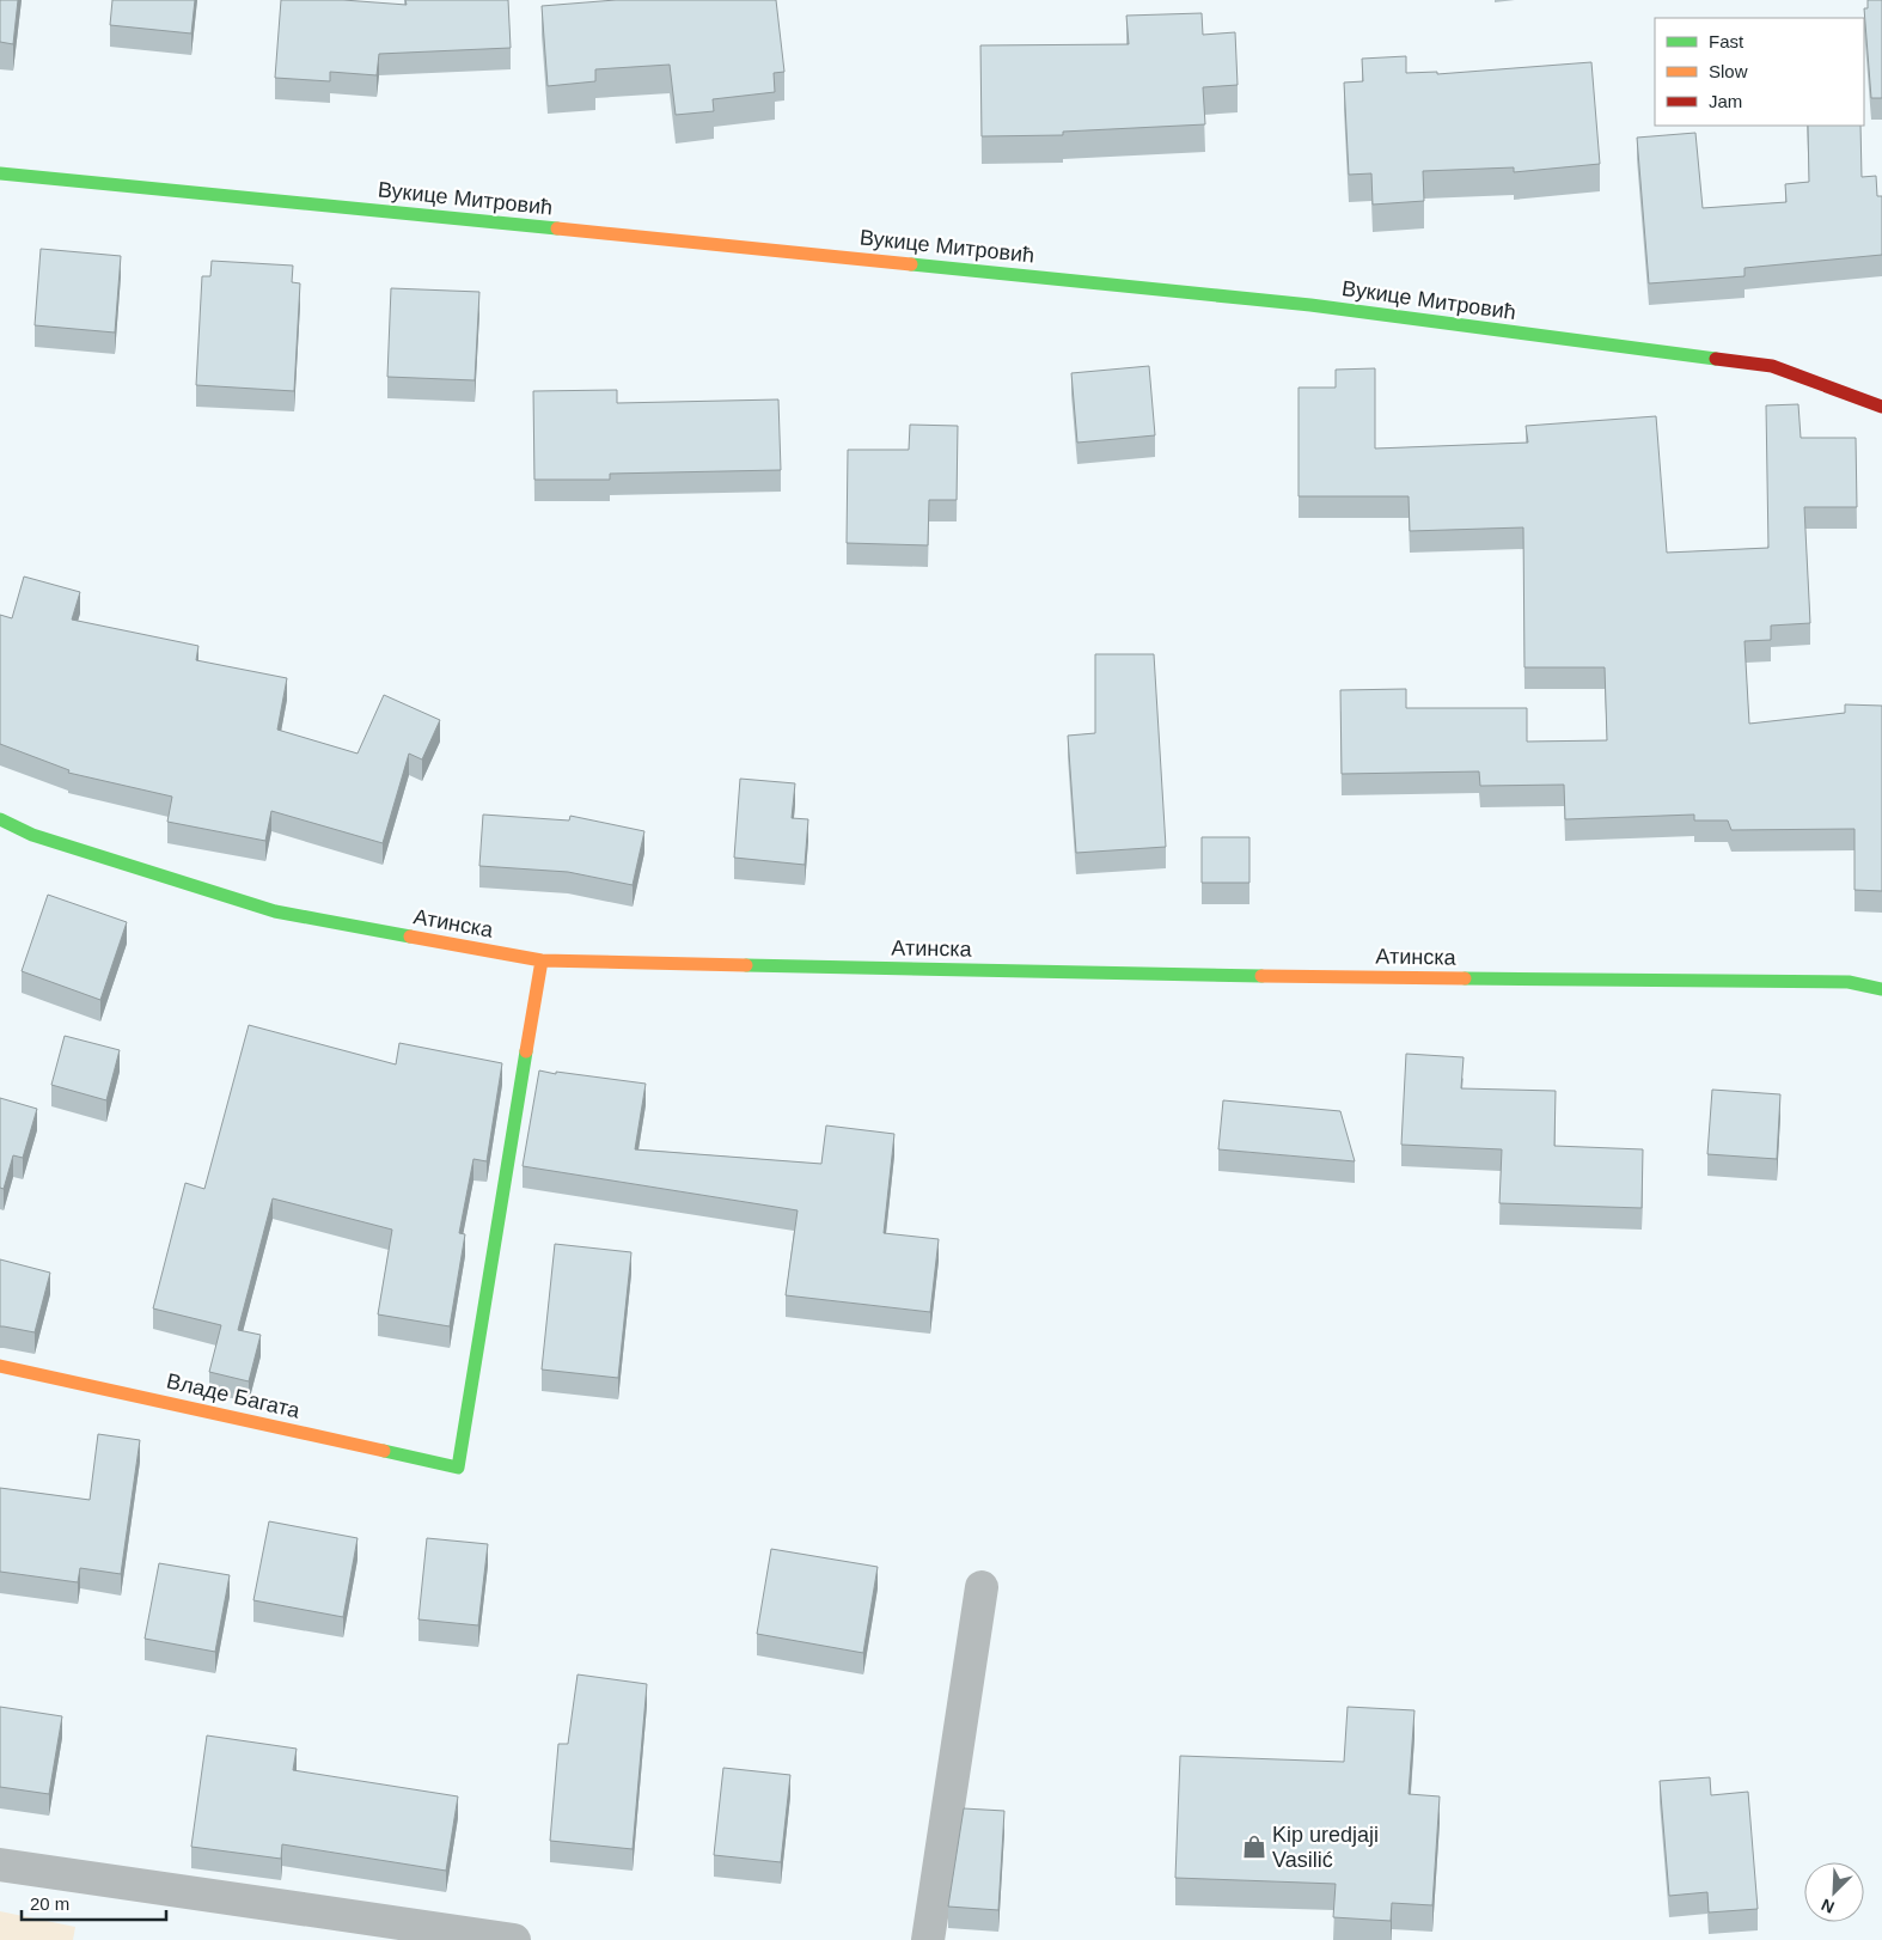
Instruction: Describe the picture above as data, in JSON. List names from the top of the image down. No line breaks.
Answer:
{"streets":{"street":["Вукице Митровић","Атинска","Владе Багата"]},"crossings":[["Атинска","Владе Багата"]],"places":{"shop":["Kip uredjaji Vasilić"]},"legend":["Fast","Slow","Jam"],"scale_bar":"20 m","north":"bottom left"}
